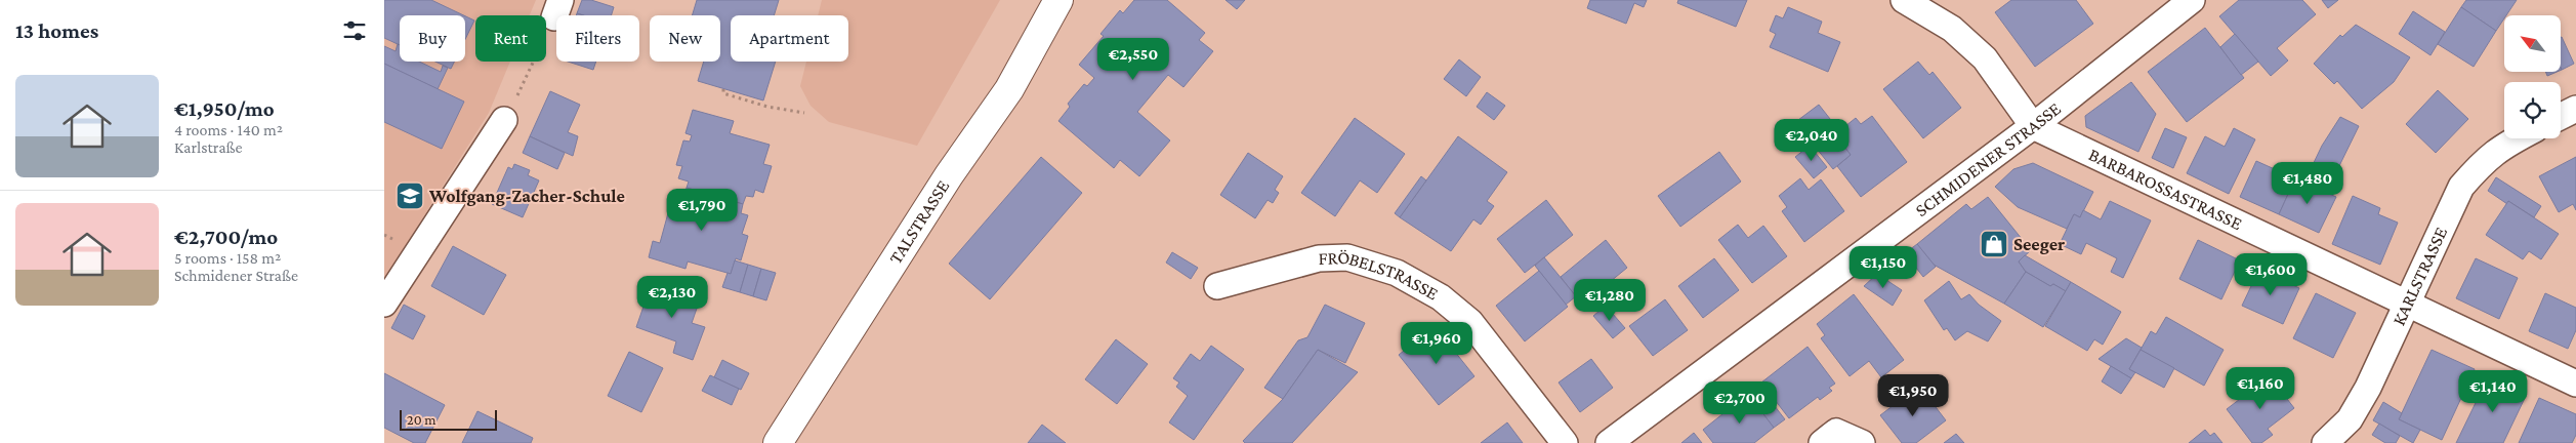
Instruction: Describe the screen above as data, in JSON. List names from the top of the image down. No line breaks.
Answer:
{"streets":{"street":["SCHMIDENER STRASSE","BARBAROSSASTRASSE","TALSTRASSE","KARLSTRASSE","FRÖBELSTRASSE"]},"crossings":[["SCHMIDENER STRASSE","BARBAROSSASTRASSE"],["BARBAROSSASTRASSE","KARLSTRASSE"]],"places":{"school or university":["Wolfgang-Zacher-Schule"],"shop":["Seeger"]},"scale_bar":"20 m","north":"top left","page":{"heading":"13 homes","chip":["Buy","Rent","Filters","New","Apartment"],"price":["€2,550","€2,040","€1,480","€1,790","€1,150","€1,600","€2,130","€1,280","€1,960","€1,160","€1,140","€1,950","€2,700"],"list":[{"name":"€1,950/mo","note":"4 rooms · 140 m² · Karlstraße"},{"name":"€2,700/mo","note":"5 rooms · 158 m² · Schmidener Straße"}],"scale":"20 m"}}
